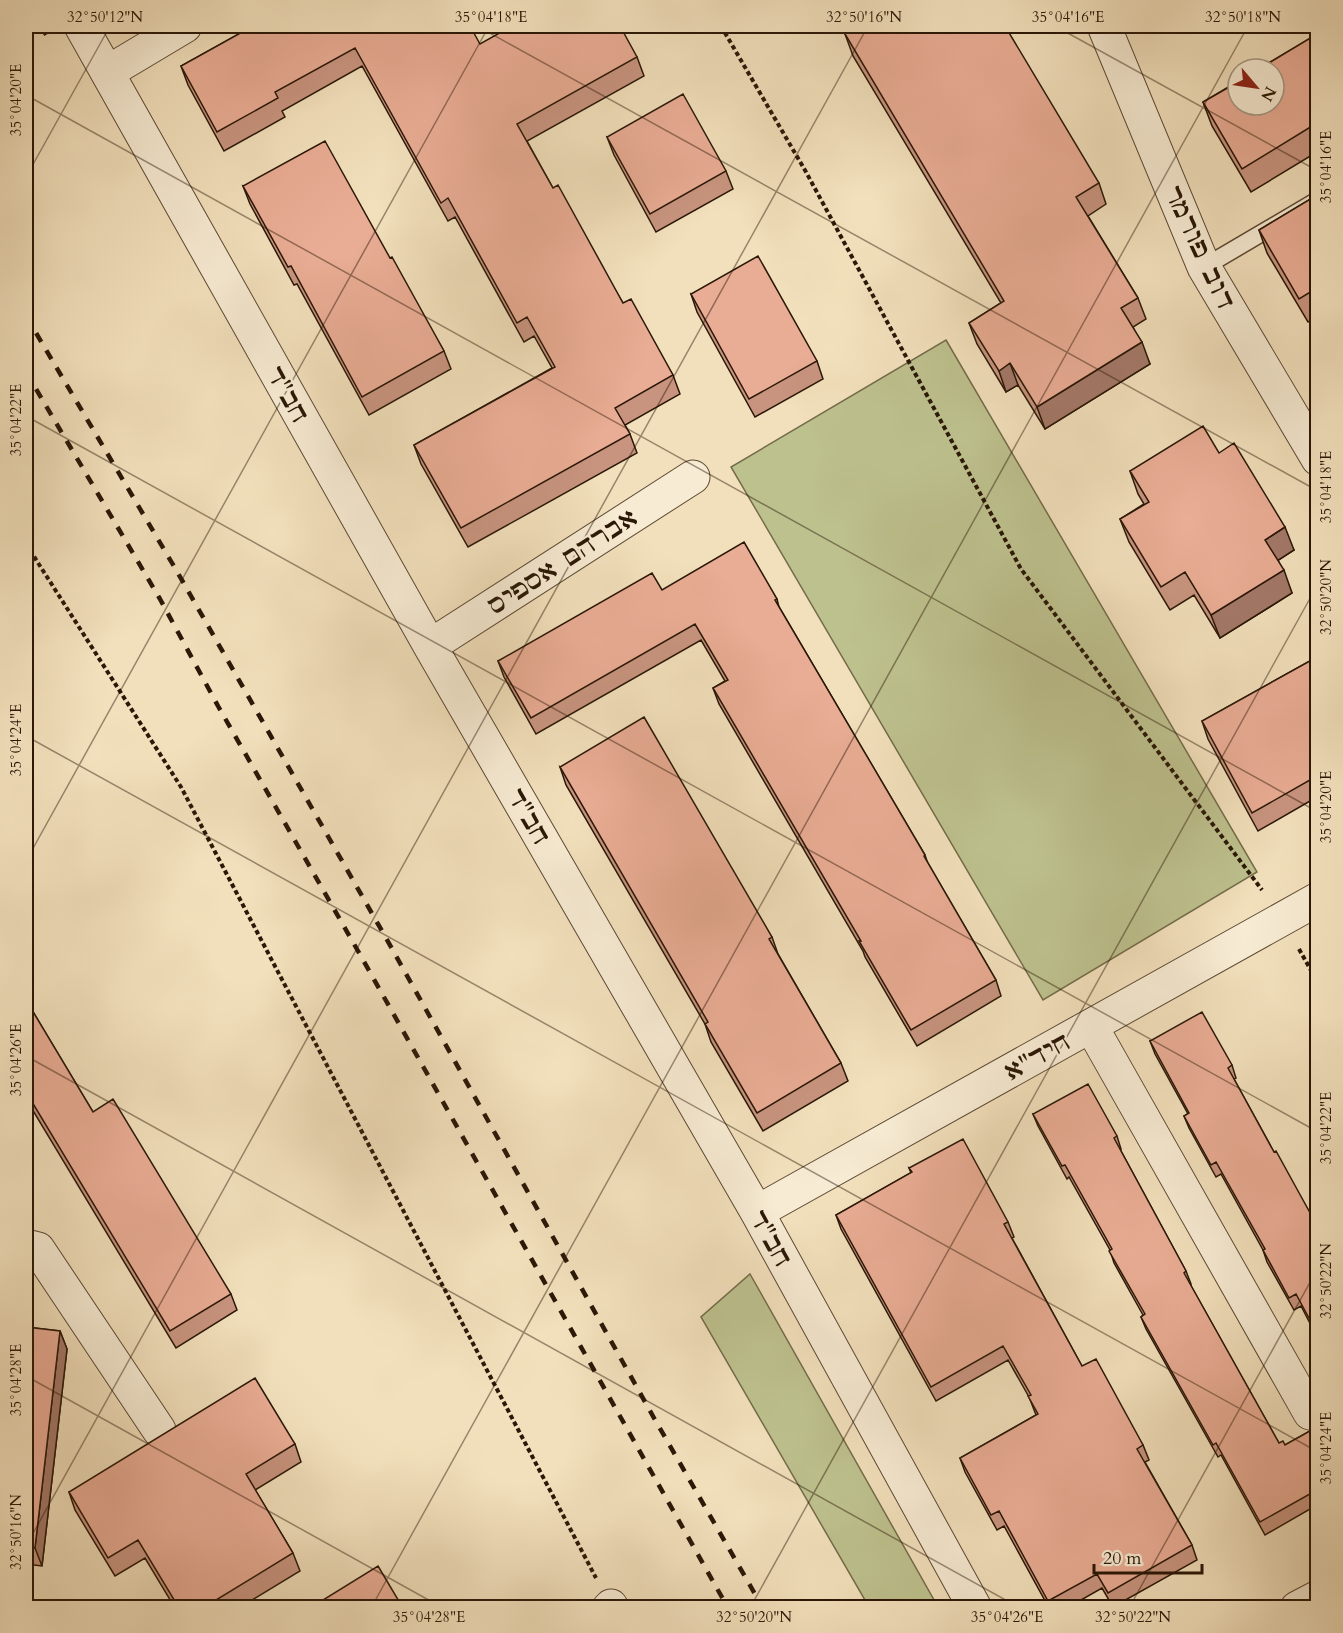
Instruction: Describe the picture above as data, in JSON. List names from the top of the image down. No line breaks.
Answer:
{"streets":{"street":["דוב פורמר","חב\"ד","אברהם אספיס","חיד\"א"]},"crossings":[["חב\"ד","אברהם אספיס"],["חב\"ד","חיד\"א"]],"scale_bar":"20 m","north":"bottom right","coordinates":["32°50'12\"N","35°04'18\"E","32°50'16\"N","35°04'16\"E","32°50'18\"N","35°04'20\"E","35°04'22\"E","32°50'20\"N","35°04'24\"E","35°04'26\"E","32°50'22\"N","35°04'28\"E"]}
